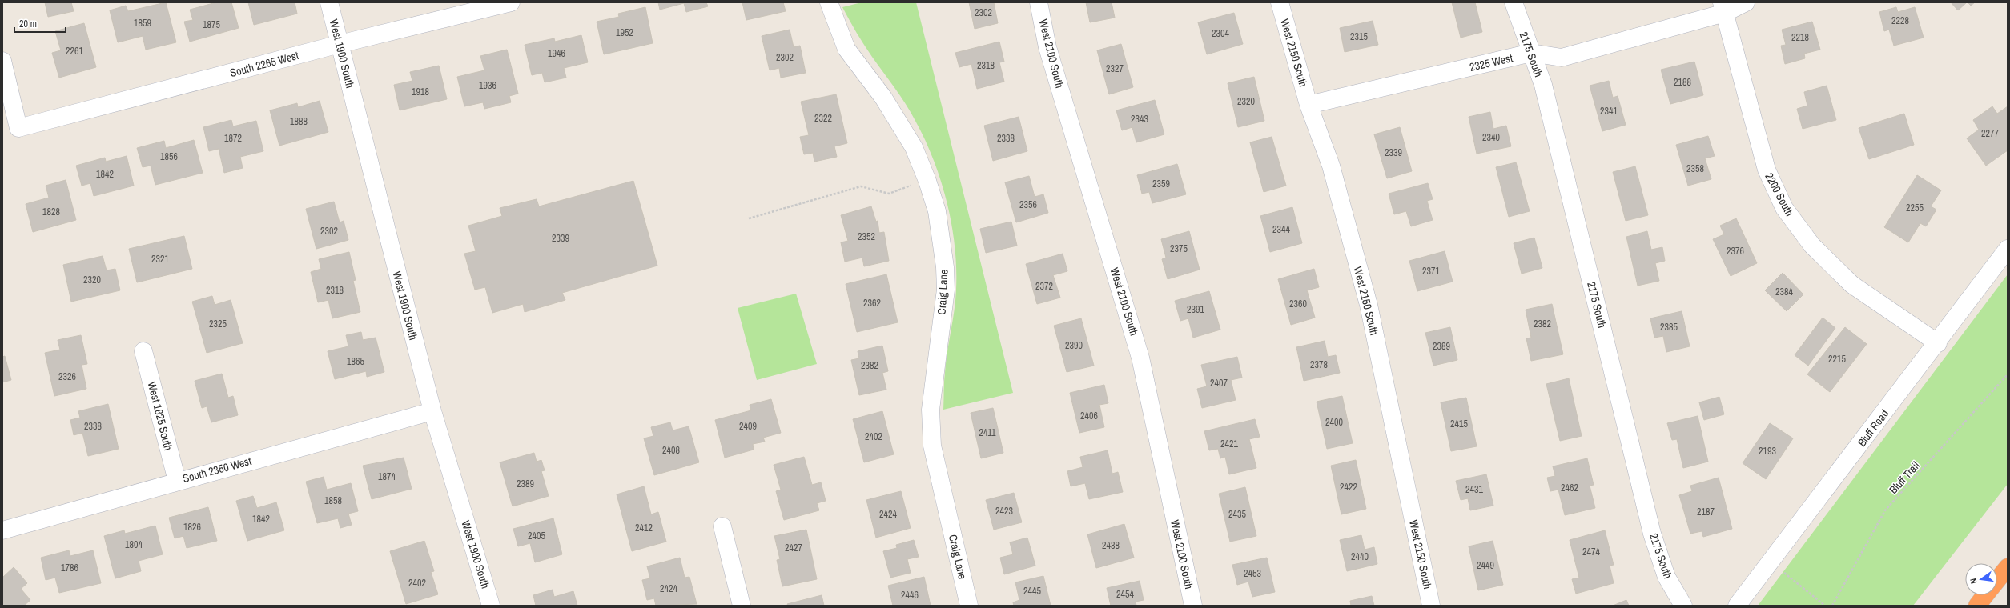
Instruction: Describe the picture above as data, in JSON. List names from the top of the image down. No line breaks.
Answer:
{"streets":{"street":["West 2150 South","West 1900 South","West 2100 South","2175 South","2325 West","South 2265 West","2200 South","Craig Lane","West 1825 South","Bluff Road","South 2350 West"],"path":["Bluff Trail"]},"crossings":[["West 2150 South","2325 West"],["West 1900 South","South 2265 West"],["West 1900 South","South 2350 West"],["2175 South","2325 West"],["2325 West","2200 South"],["2200 South","Bluff Road"],["West 1825 South","South 2350 West"]],"house_numbers":["2302","2228","1859","1875","1952","2304","2315","2218","2261","1946","2302","2318","2327","2188","1936","1918","2320","2341","2322","2343","1888","2277","2340","1872","2338","2339","1856","2358","1842","2359","2356","2255","1828","2344","2302","2352","2339","2375","2376","2321","2371","2320","2372","2318","2384","2362","2360","2391","2325","2382","2385","2390","2389","2215","1865","2378","2382","2326","2407","2406","2400","2415","2338","2409","2411","2402","2421","2408","2193","1874","2389","2422","2462","2431","1858","2423","2187","2424","2435","1842","1826","2412","2405","1804","2438","2427","2474","2440","2449","1786","2453","2402","2424","2445","2454","2446"],"scale_bar":"20 m","north":"left"}
